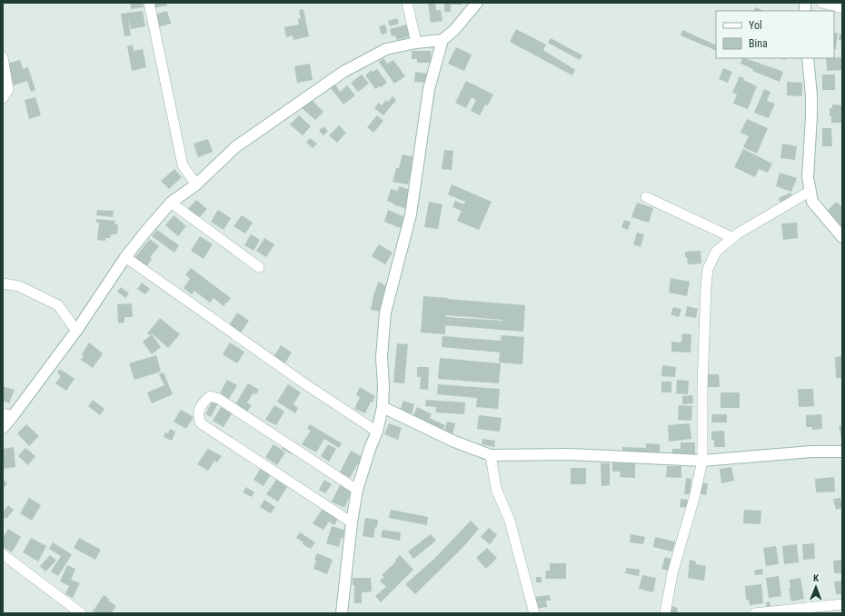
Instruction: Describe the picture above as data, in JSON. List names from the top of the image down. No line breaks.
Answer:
{"legend":["Yol","Bina"],"north":"top"}
